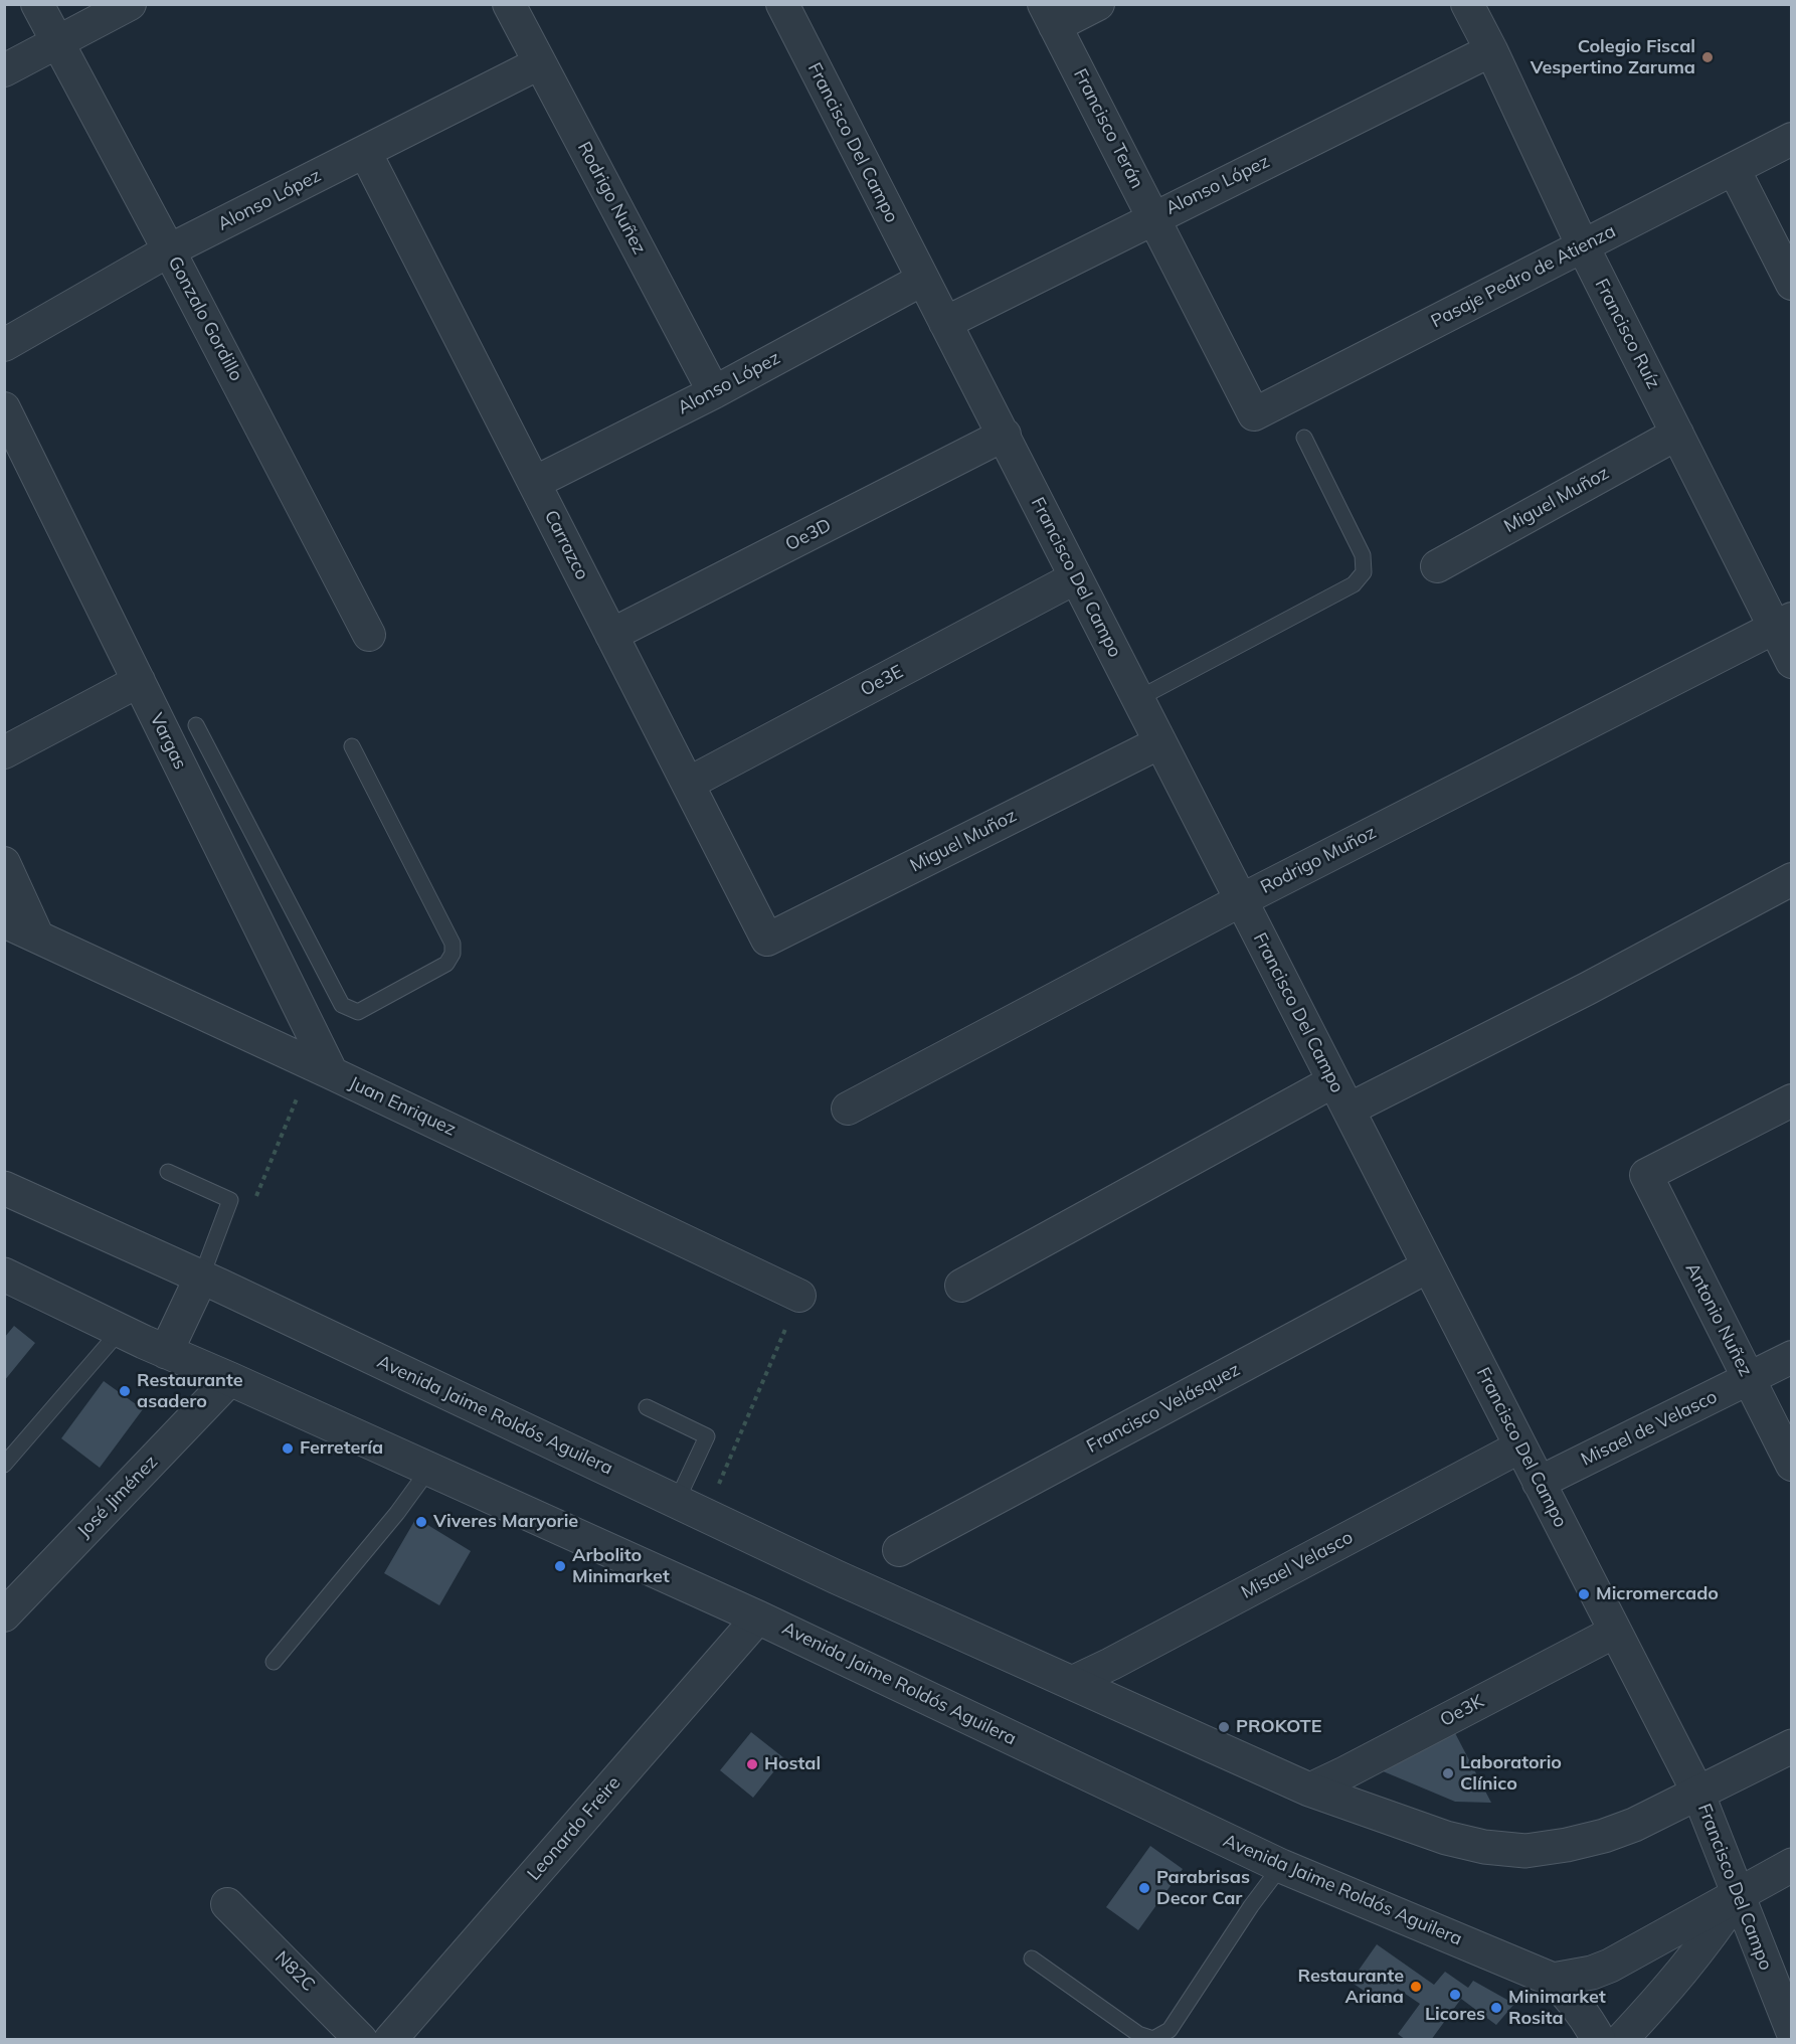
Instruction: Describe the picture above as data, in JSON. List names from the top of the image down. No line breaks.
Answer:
{"streets":{"street":["Francisco Terán","Francisco Del Campo","Alonso López","Rodrigo Nuñez","Pasaje Pedro de Atienza","Gonzalo Gordillo","Francisco Ruíz","Miguel Muñoz","Oe3D","Carrazco","Oe3E","Vargas","Rodrigo Muñoz","Juan Enriquez","Antonio Nuñez","Francisco Velásquez","Avenida Jaime Roldós Aguilera","Misael de Velasco","José Jiménez","Misael Velasco","Oe3K","Leonardo Freire","N82C"]},"crossings":[["Francisco Terán","Alonso López"],["Francisco Terán","Pasaje Pedro de Atienza"],["Francisco Del Campo","Alonso López"],["Francisco Del Campo","Miguel Muñoz"],["Francisco Del Campo","Oe3D"],["Francisco Del Campo","Oe3E"],["Francisco Del Campo","Rodrigo Muñoz"],["Francisco Del Campo","Francisco Velásquez"],["Francisco Del Campo","Avenida Jaime Roldós Aguilera"],["Francisco Del Campo","Misael de Velasco"],["Francisco Del Campo","Misael Velasco"],["Francisco Del Campo","Oe3K"],["Alonso López","Rodrigo Nuñez"],["Alonso López","Gonzalo Gordillo"],["Alonso López","Francisco Ruíz"],["Alonso López","Carrazco"],["Pasaje Pedro de Atienza","Francisco Ruíz"],["Francisco Ruíz","Miguel Muñoz"],["Francisco Ruíz","Rodrigo Muñoz"],["Miguel Muñoz","Carrazco"],["Oe3D","Carrazco"],["Carrazco","Oe3E"],["Vargas","Juan Enriquez"],["Antonio Nuñez","Misael de Velasco"],["Avenida Jaime Roldós Aguilera","José Jiménez"],["Avenida Jaime Roldós Aguilera","Misael Velasco"],["Avenida Jaime Roldós Aguilera","Oe3K"],["Avenida Jaime Roldós Aguilera","Leonardo Freire"]],"places":["Colegio Fiscal Vespertino Zaruma","Restaurante asadero","Ferretería","Viveres Maryorie","Arbolito Minimarket","Micromercado","PROKOTE","Hostal","Laboratorio Clínico","Parabrisas Decor Car","Restaurante Ariana","Licores","Minimarket Rosita"]}
